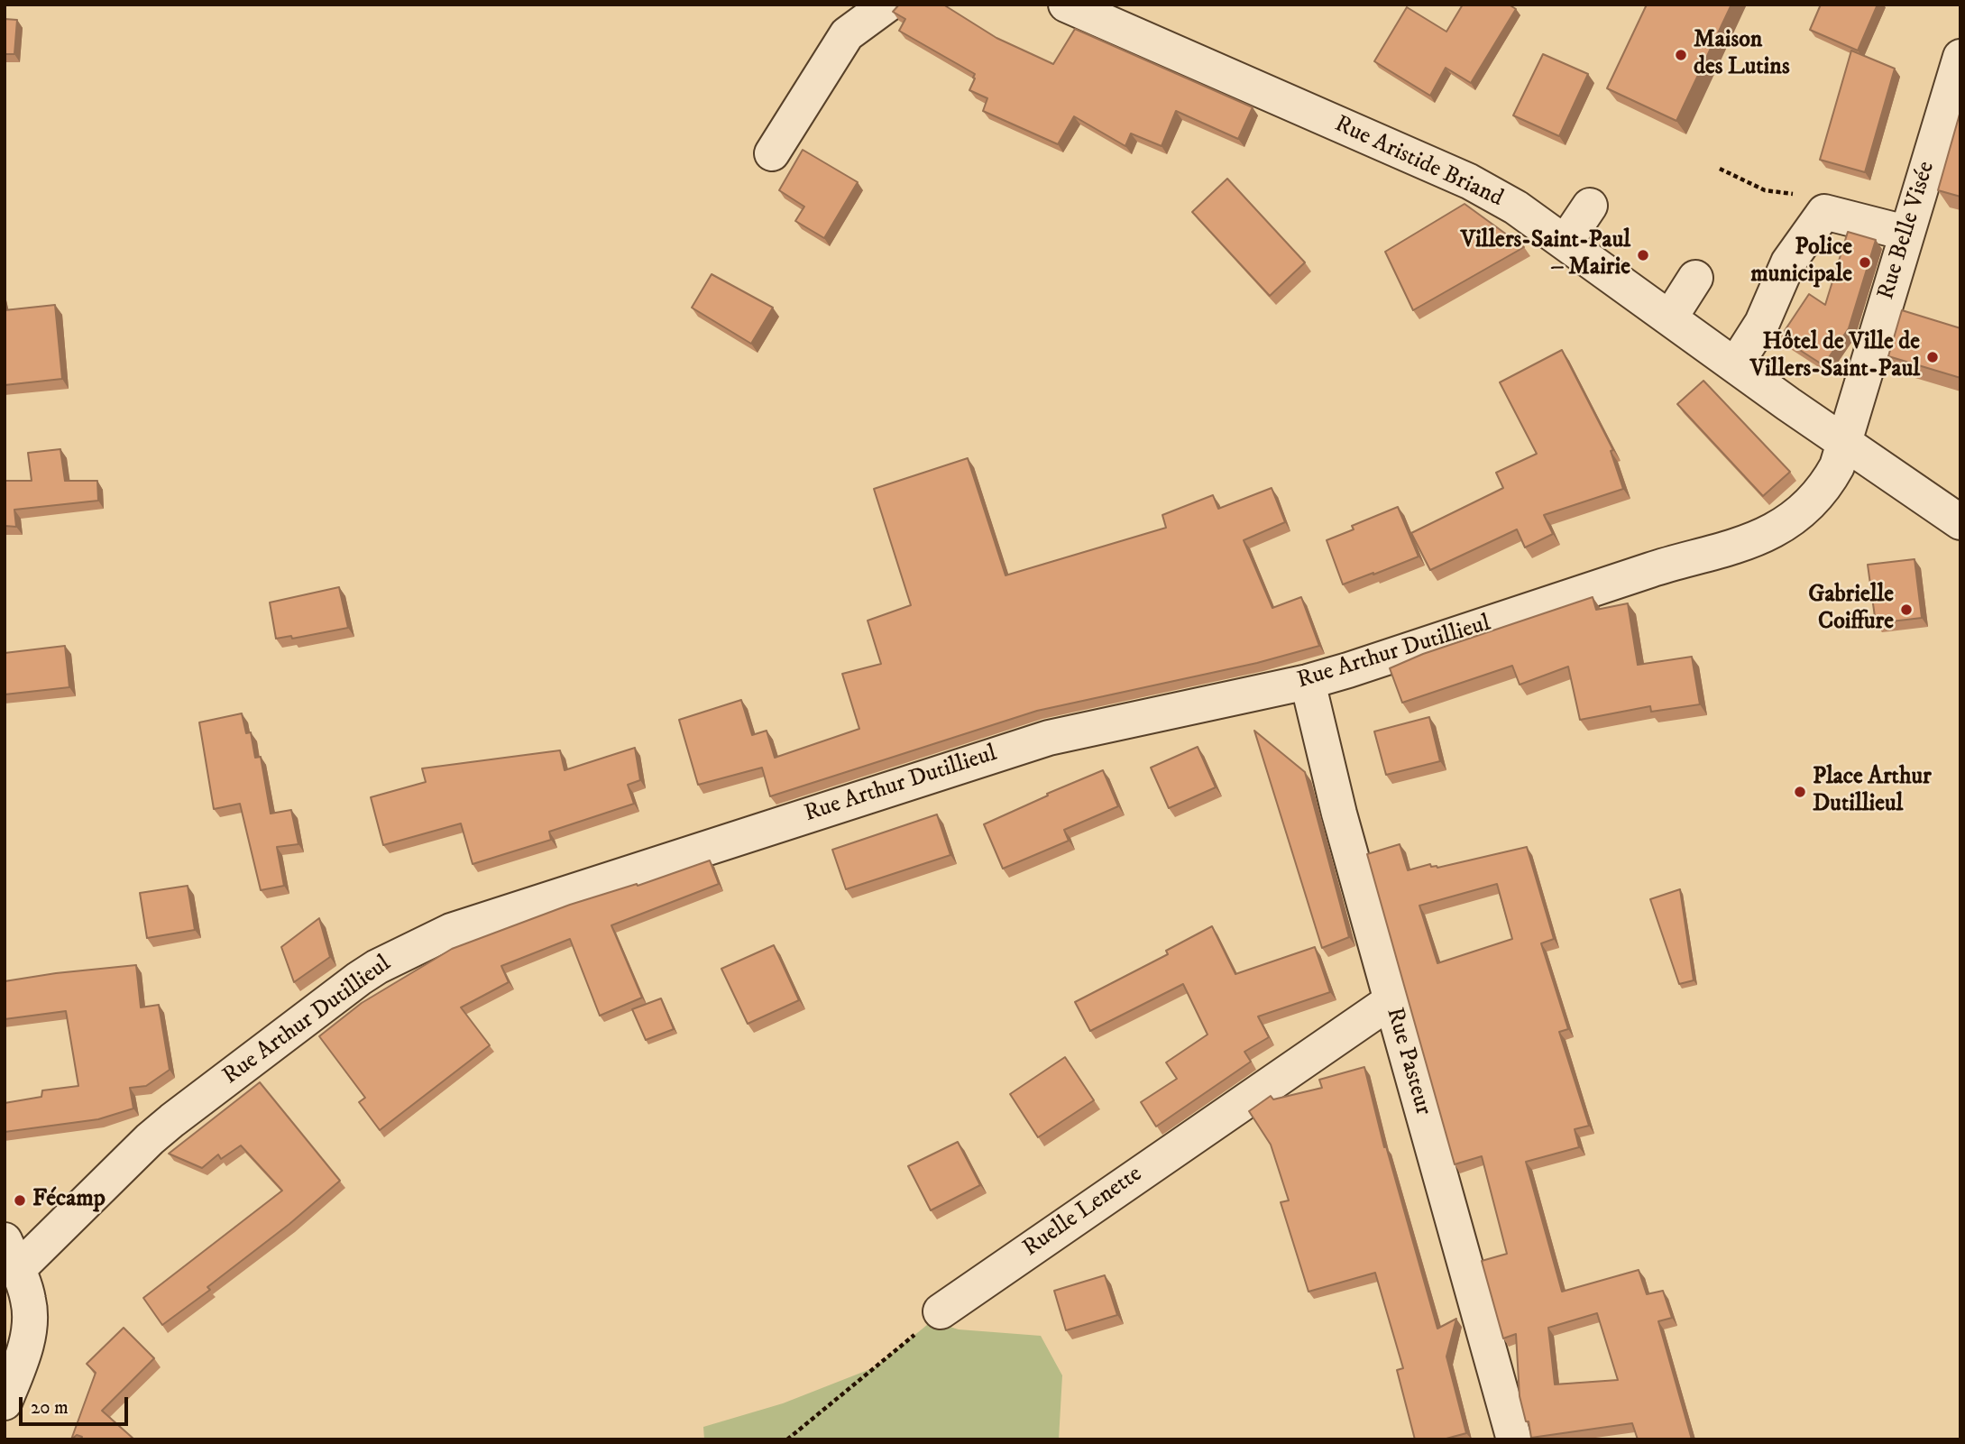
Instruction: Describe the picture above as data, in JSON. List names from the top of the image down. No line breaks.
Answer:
{"streets":{"street":["Rue Aristide Briand","Rue Belle Visée","Rue Arthur Dutillieul","Rue Pasteur","Ruelle Lenette"]},"crossings":[["Rue Aristide Briand","Rue Belle Visée"],["Rue Aristide Briand","Rue Arthur Dutillieul"],["Rue Belle Visée","Rue Arthur Dutillieul"],["Rue Arthur Dutillieul","Rue Pasteur"],["Rue Pasteur","Ruelle Lenette"]],"places":["Maison des Lutins","Villers-Saint-Paul – Mairie","Police municipale","Hôtel de Ville de Villers-Saint-Paul","Gabrielle Coiffure","Place Arthur Dutillieul","Fécamp"],"scale_bar":"20 m"}
